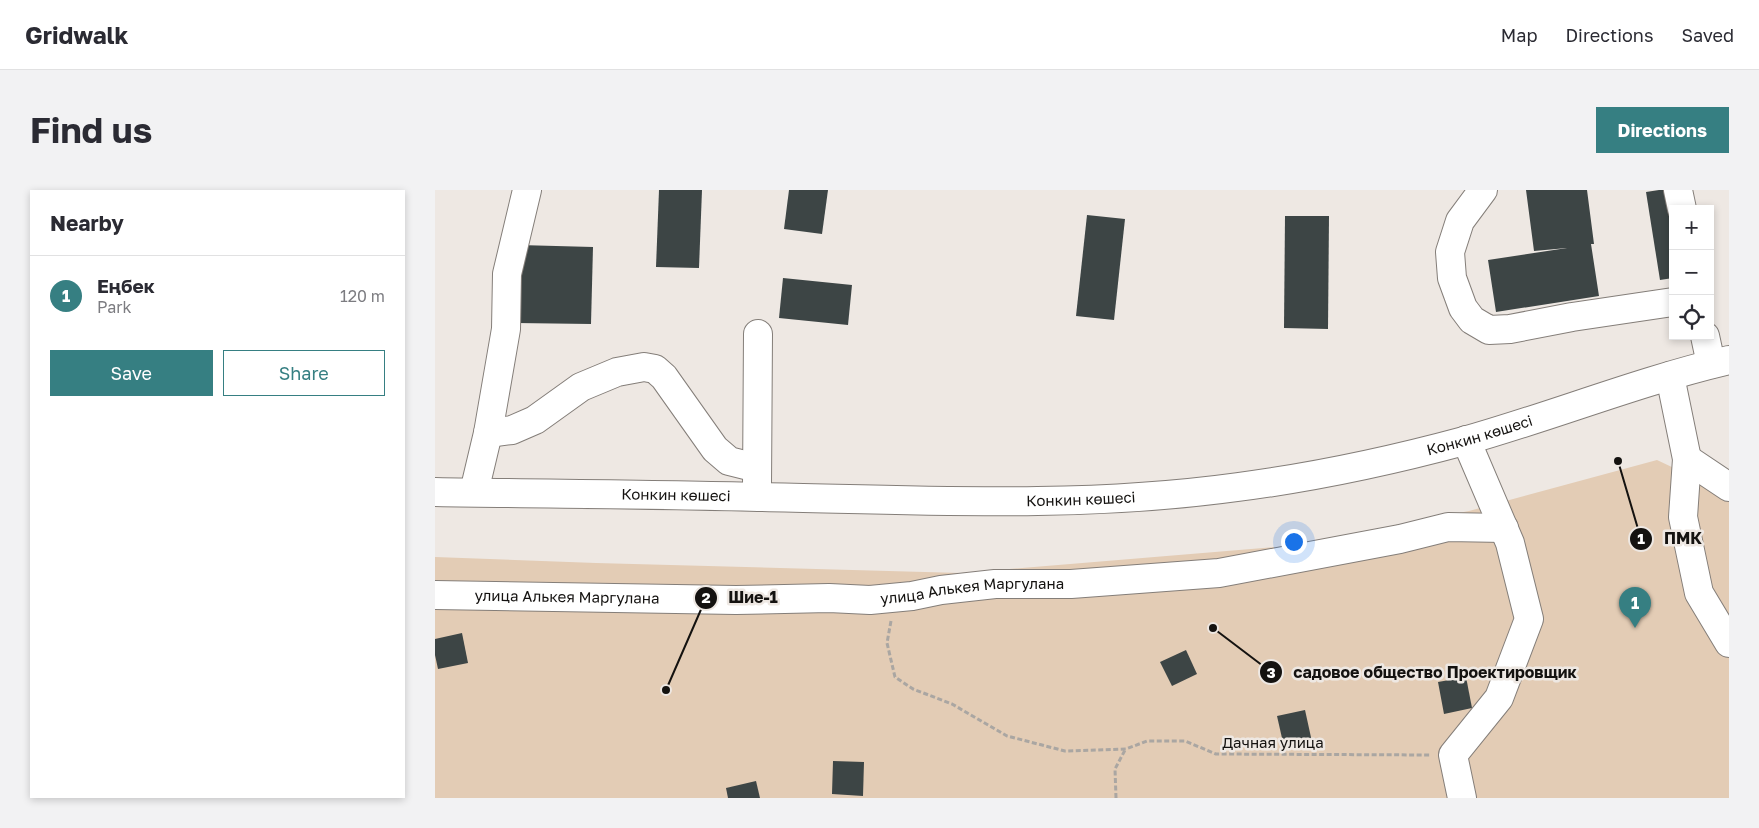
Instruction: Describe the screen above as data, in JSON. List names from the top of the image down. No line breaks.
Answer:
{"streets":{"main road":["Конкин көшесі","улица Алькея Маргулана"],"path":["Дачная улица"]},"crossings":[["улица Алькея Маргулана","Дачная улица"]],"places":["ПМК","садовое общество Проектировщик","Шие-1"],"page":{"header":"Gridwalk","nav":["Map","Directions","Saved"],"buttons":["Directions",["Save","Share"]],"title":"Find us","heading":"Nearby","map_buttons":["+","−"],"list":[{"mark":"1","name":"Еңбек","note":"Park","value":"120 m"}],"pins":"1"}}
